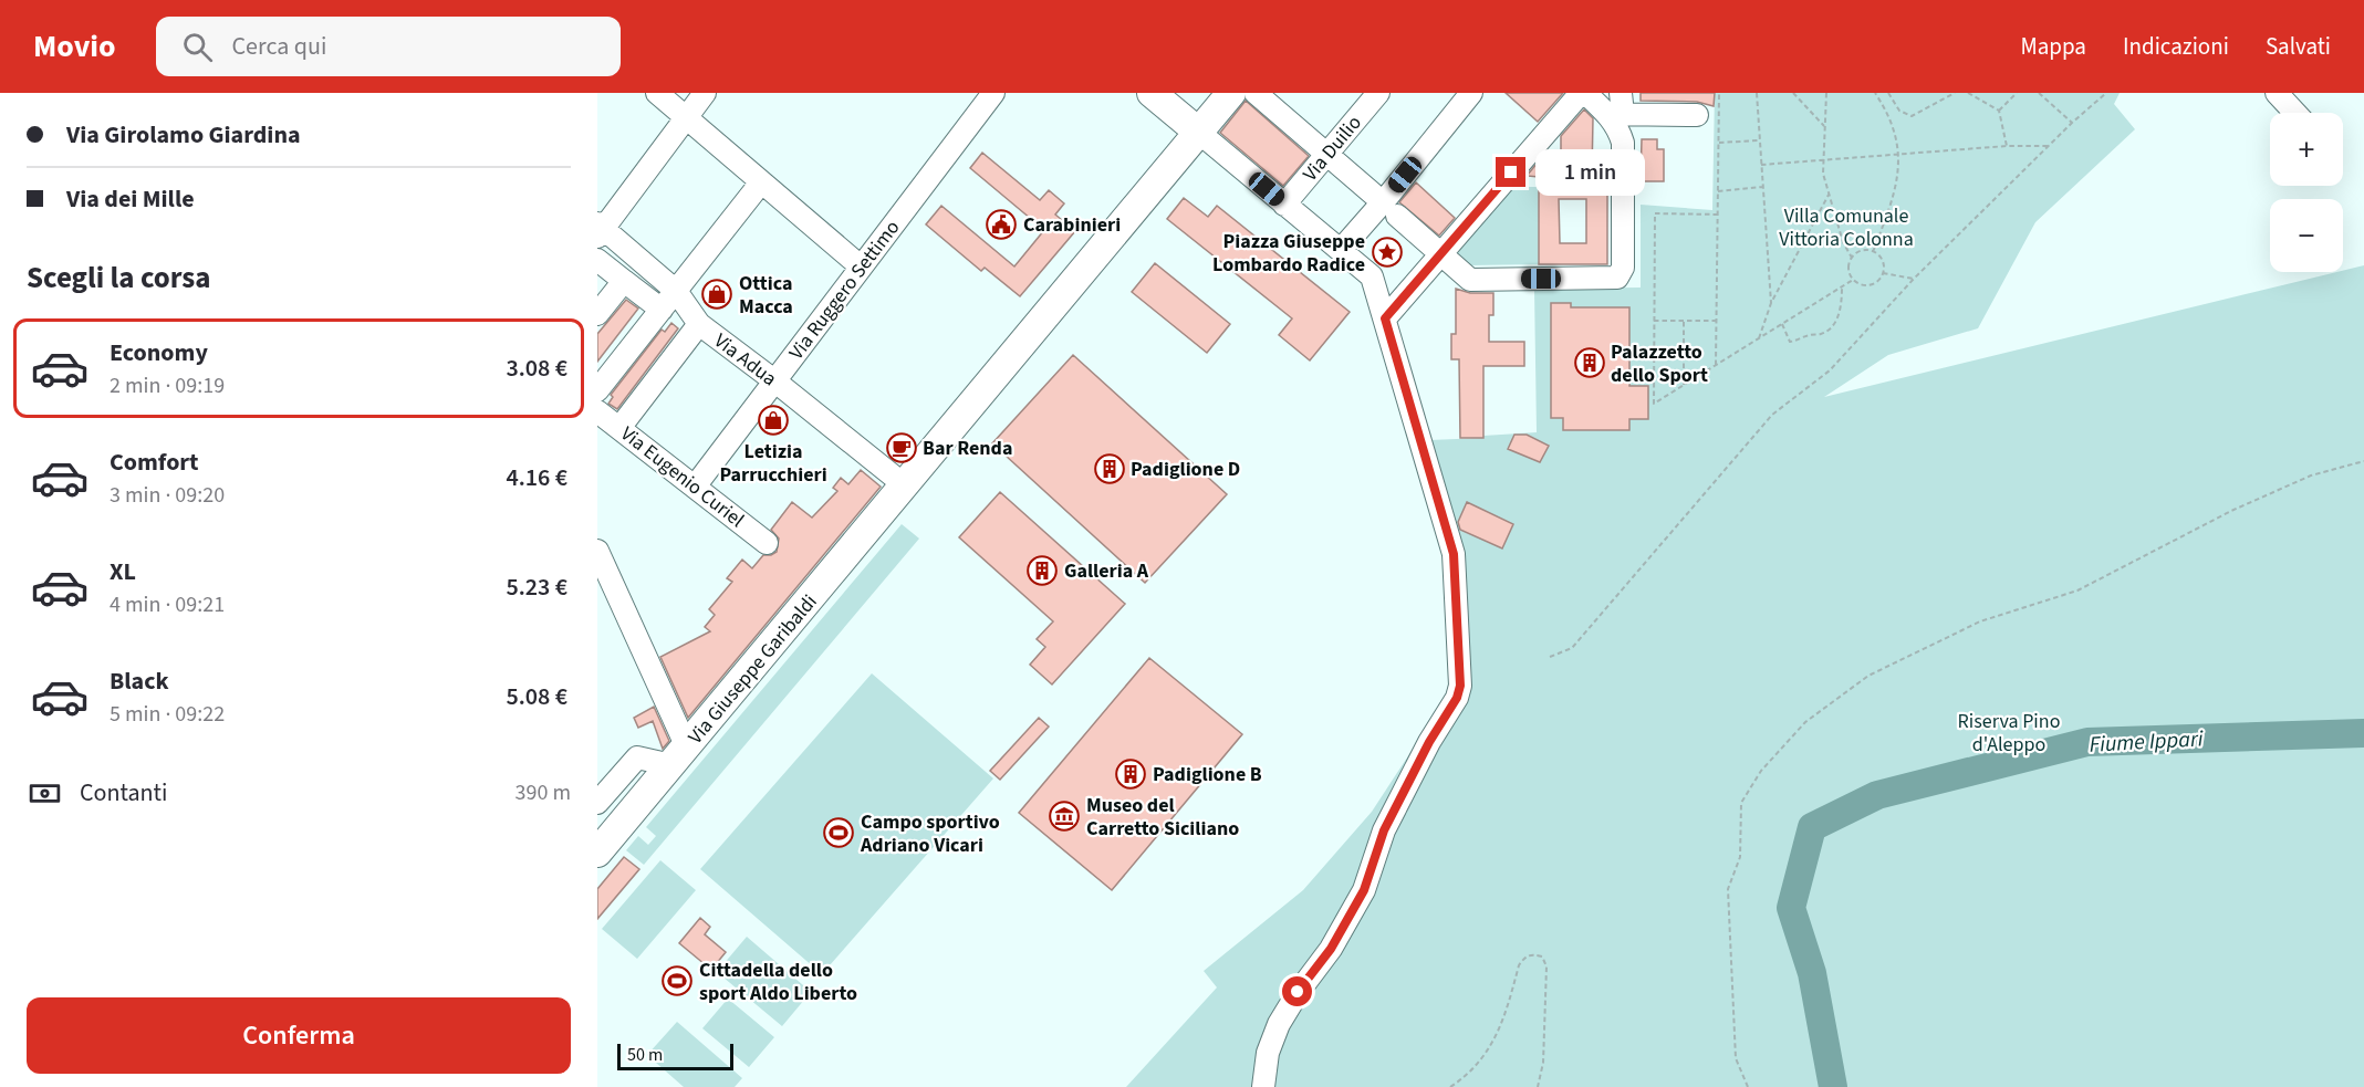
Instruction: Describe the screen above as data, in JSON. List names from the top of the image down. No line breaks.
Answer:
{"streets":{"main road":["Via Giuseppe Garibaldi"],"street":["Via Duilio","Via Ruggero Settimo","Via Adua","Via Eugenio Curiel"]},"crossings":[["Via Ruggero Settimo","Via Adua"],["Via Ruggero Settimo","Via Eugenio Curiel"],["Via Adua","Via Giuseppe Garibaldi"]],"water":["Fiume Ippari"],"parks":["Villa Comunale Vittoria Colonna","Riserva Pino d'Aleppo"],"places":{"public building":["Carabinieri"],"place":["Piazza Giuseppe Lombardo Radice"],"shop":["Ottica Macca","Letizia Parrucchieri"],"building":["Palazzetto dello Sport","Padiglione D","Galleria A","Padiglione B"],"cafe":["Bar Renda"],"museum":["Museo del Carretto Siciliano"],"sports":["Campo sportivo Adriano Vicari","Cittadella dello sport Aldo Liberto"]},"scale_bar":"50 m","page":{"header":"Movio","search":"Cerca qui","nav":["Mappa","Indicazioni","Salvati"],"banner":["Via Girolamo Giardina","Via dei Mille"],"map_buttons":["+","−"],"bubble":"1 min","heading":"Scegli la corsa","list":[{"name":"Economy","note":"2 min · 09:19","value":"3.08 €"},{"name":"Comfort","note":"3 min · 09:20","value":"4.16 €"},{"name":"XL","note":"4 min · 09:21","value":"5.23 €"},{"name":"Black","note":"5 min · 09:22","value":"5.08 €"}],"pay":["Contanti","390 m"],"buttons":"Conferma","scale":"50 m"}}
